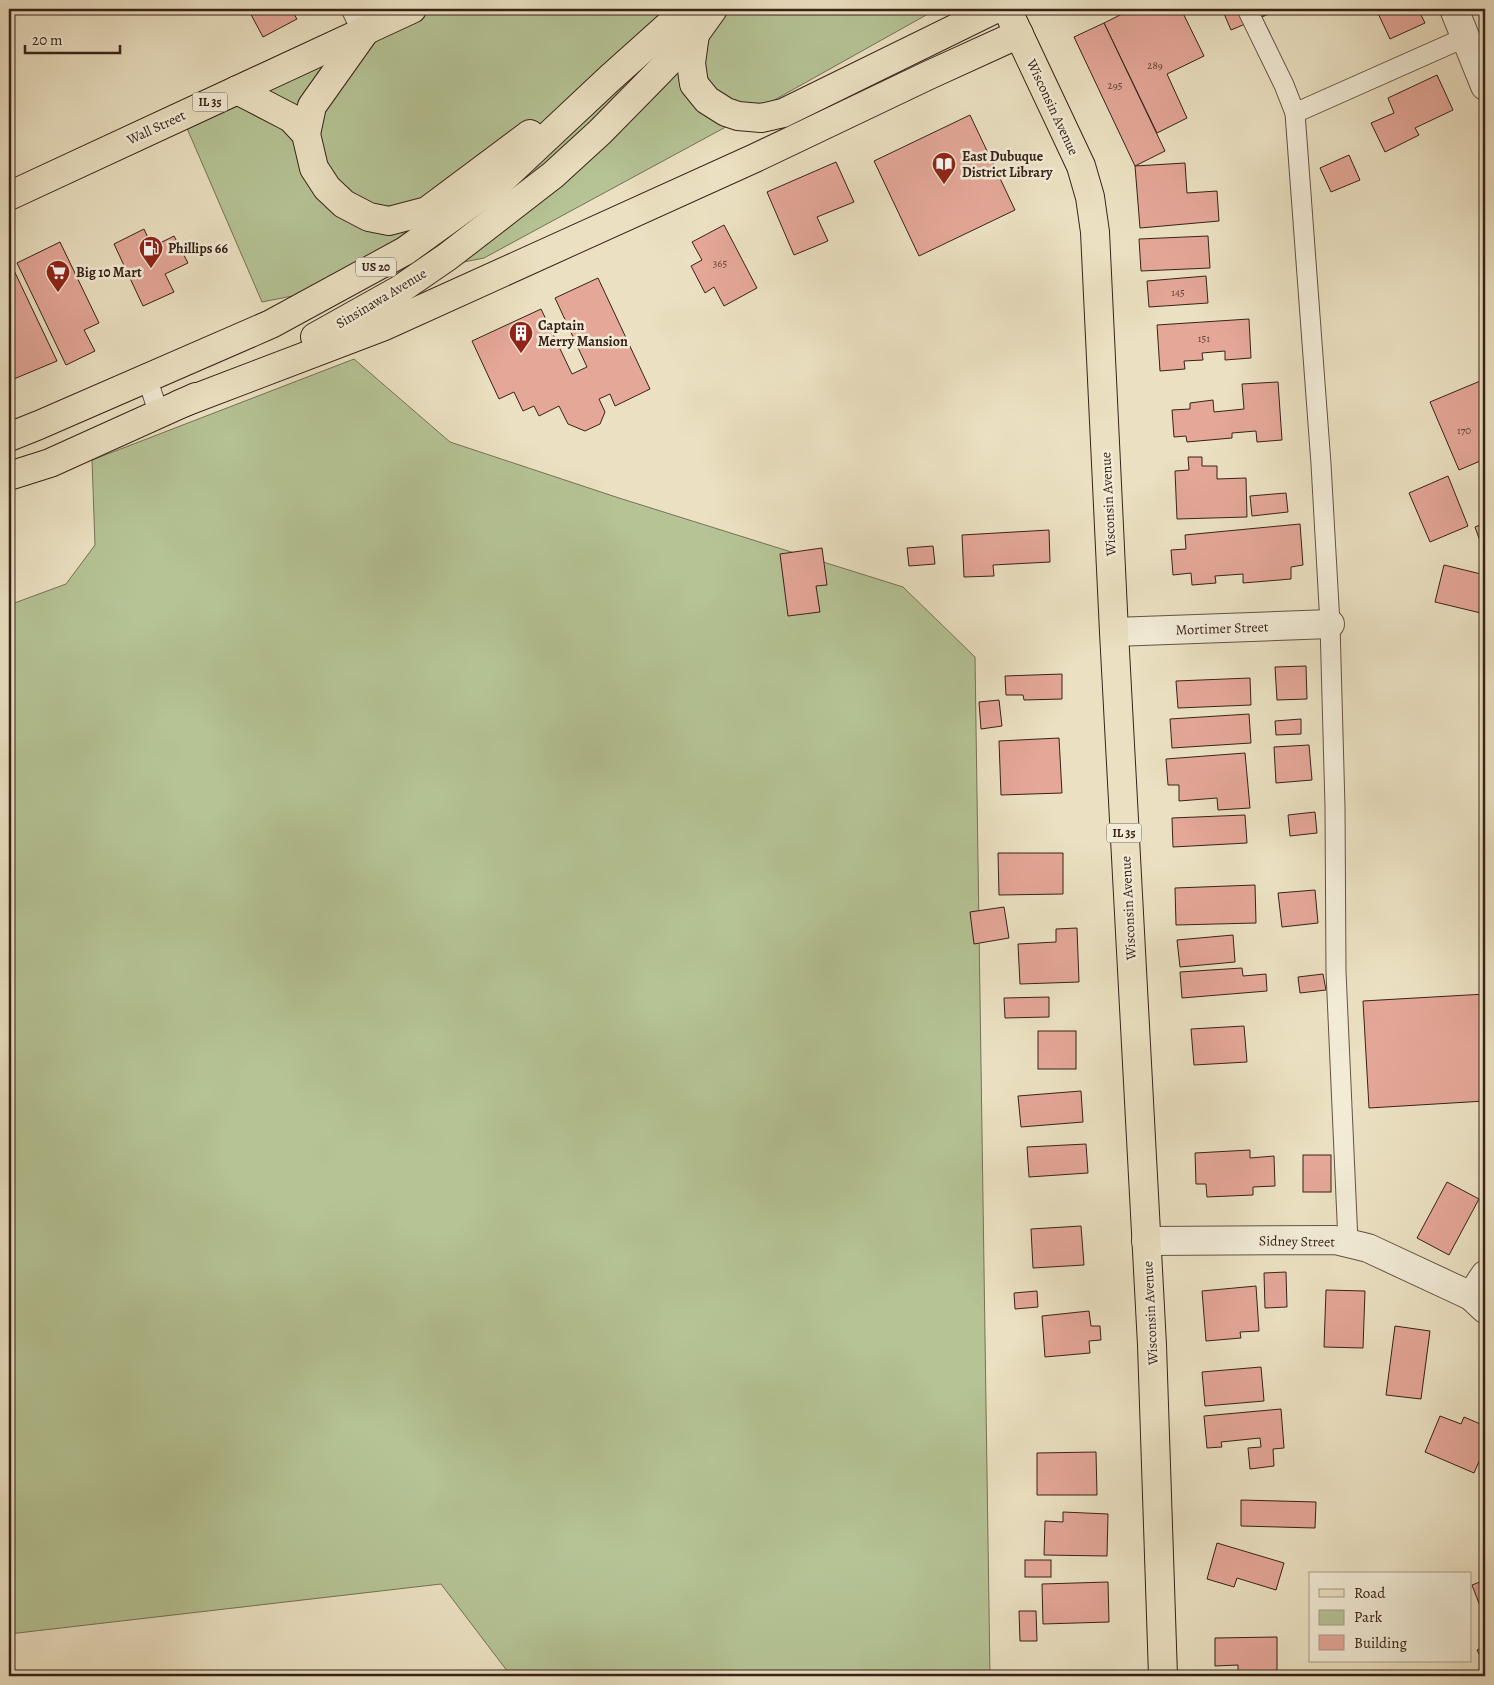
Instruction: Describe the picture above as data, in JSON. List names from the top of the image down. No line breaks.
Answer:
{"streets":{"main road":["IL 35","Wisconsin Avenue","Wall Street","US 20","Sinsinawa Avenue"],"street":["Mortimer Street","Sidney Street"]},"crossings":[["Wisconsin Avenue","Mortimer Street"],["Wisconsin Avenue","Sidney Street"]],"places":{"library":["East Dubuque District Library"],"fuel station":["Phillips 66"],"supermarket":["Big 10 Mart"],"building":["Captain Merry Mansion"]},"house_numbers":["289","295","365","145","151","170"],"legend":["Road","Park","Building"],"scale_bar":"20 m"}
